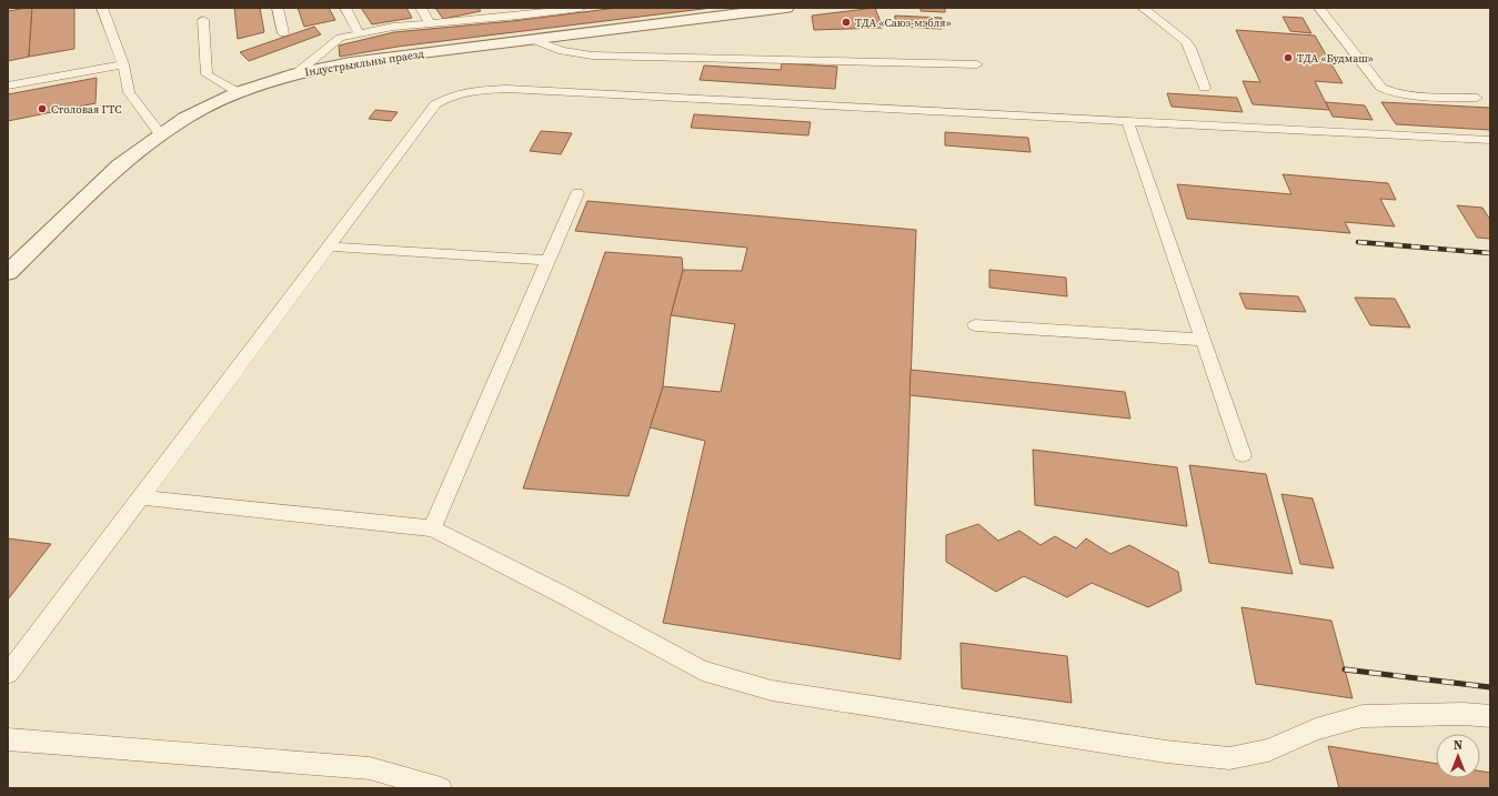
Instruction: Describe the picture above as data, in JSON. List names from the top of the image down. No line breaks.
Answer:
{"streets":{"street":["Індустрыяльны праезд"]},"places":["ТДА «Саюз-мэбля»","ТДА «Будмаш»","Столовая ГТС"],"north":"top"}
